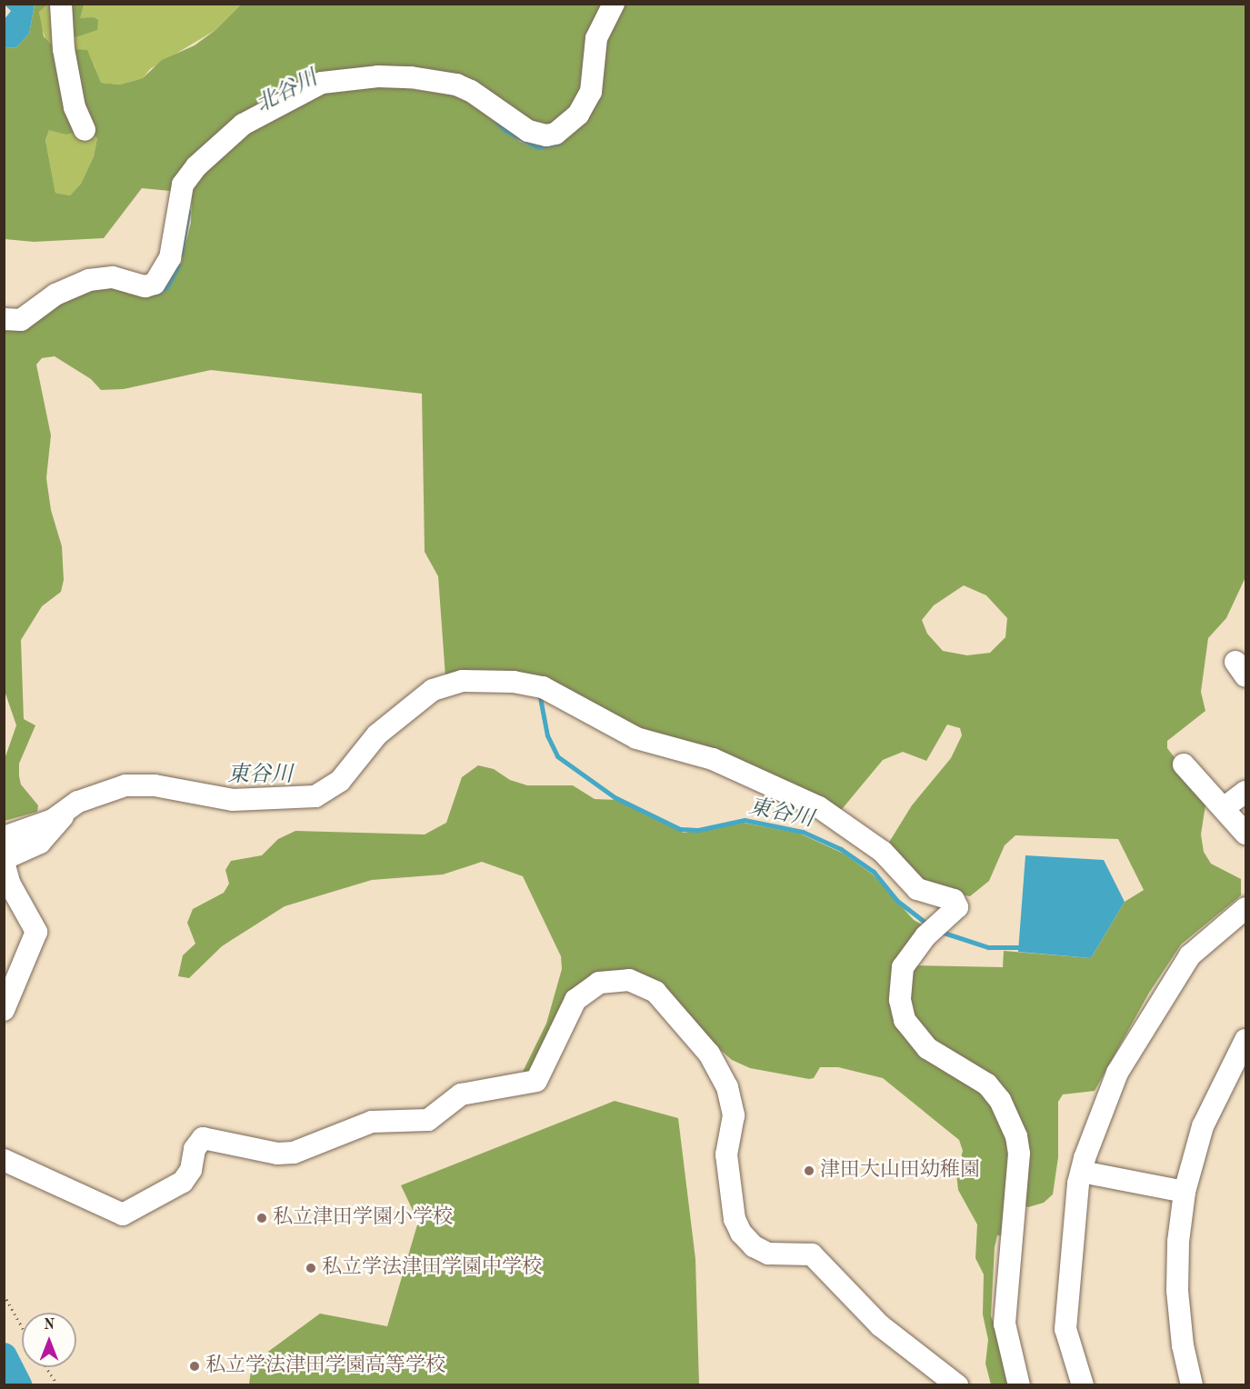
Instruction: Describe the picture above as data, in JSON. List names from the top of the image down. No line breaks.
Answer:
{"water":["北谷川","東谷川"],"places":["津田大山田幼稚園","私立津田学園小学校","私立学法津田学園中学校","私立学法津田学園高等学校"],"north":"top"}
